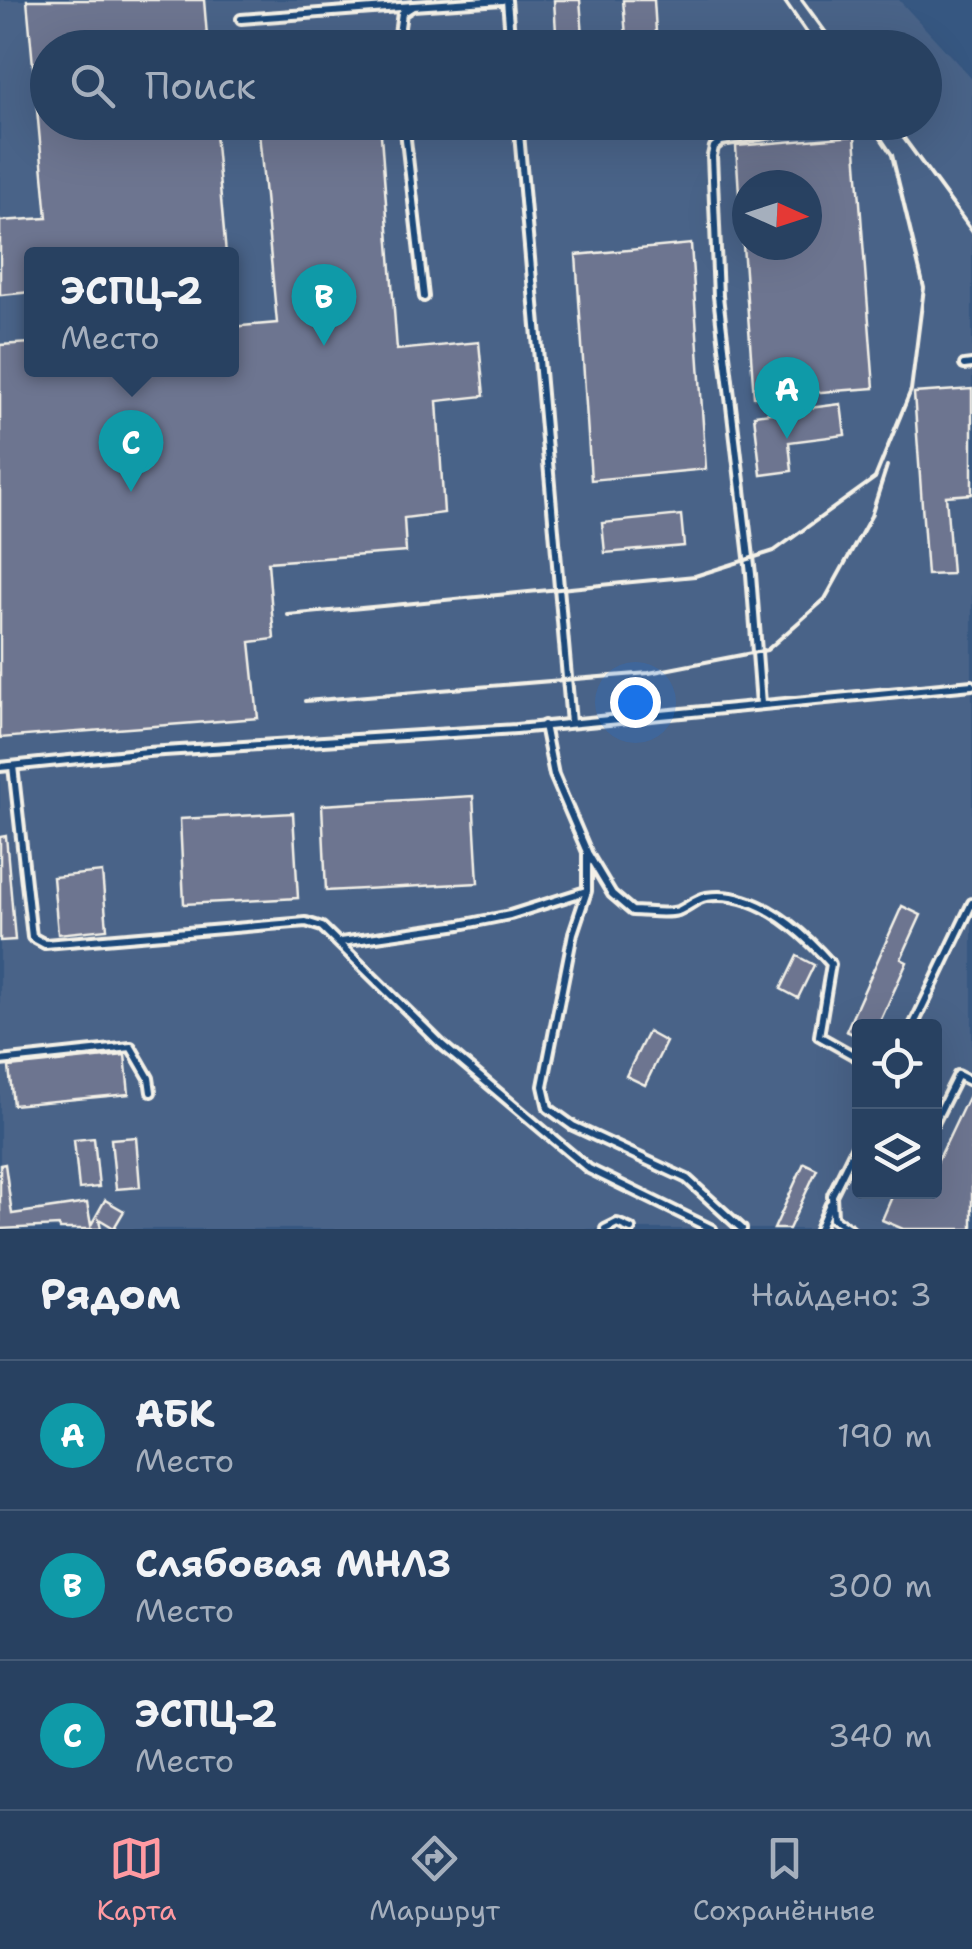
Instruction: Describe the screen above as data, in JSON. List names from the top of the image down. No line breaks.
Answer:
{"north":"right","page":{"search":"Поиск","popup":["ЭСПЦ-2","Место"],"pins":["B","A","C"],"heading":["Рядом","Найдено: 3"],"list":[{"mark":"A","name":"АБК","note":"Место","value":"190 m"},{"mark":"B","name":"Слябовая МНЛЗ","note":"Место","value":"300 m"},{"mark":"C","name":"ЭСПЦ-2","note":"Место","value":"340 m"}],"nav":["Карта","Маршрут","Сохранённые"]}}
